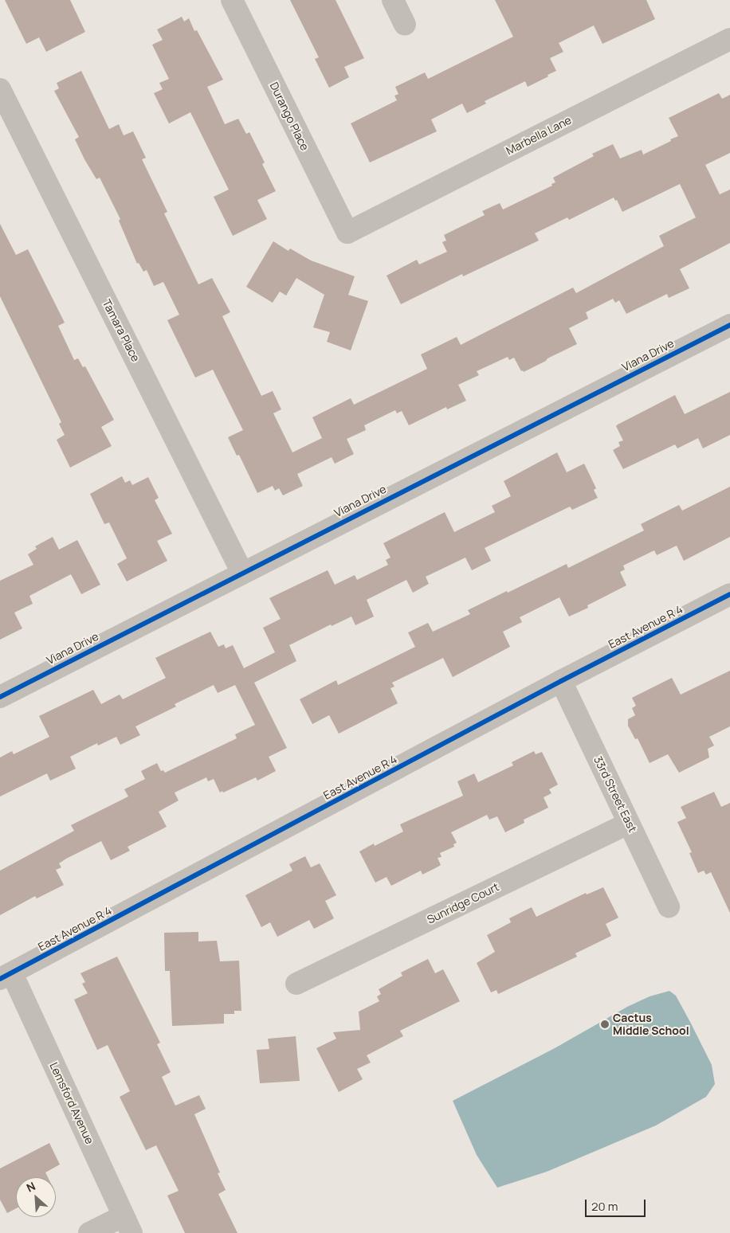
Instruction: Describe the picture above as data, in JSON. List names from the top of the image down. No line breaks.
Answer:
{"streets":{"street":["Durango Place","Marbella Lane","Tamara Place","Viana Drive","East Avenue R 4","33rd Street East","Sunridge Court","Lemsford Avenue"]},"crossings":[["Durango Place","Marbella Lane"],["Tamara Place","Viana Drive"],["East Avenue R 4","33rd Street East"],["East Avenue R 4","Lemsford Avenue"],["33rd Street East","Sunridge Court"]],"places":["Cactus Middle School"],"scale_bar":"20 m","north":"top left"}
